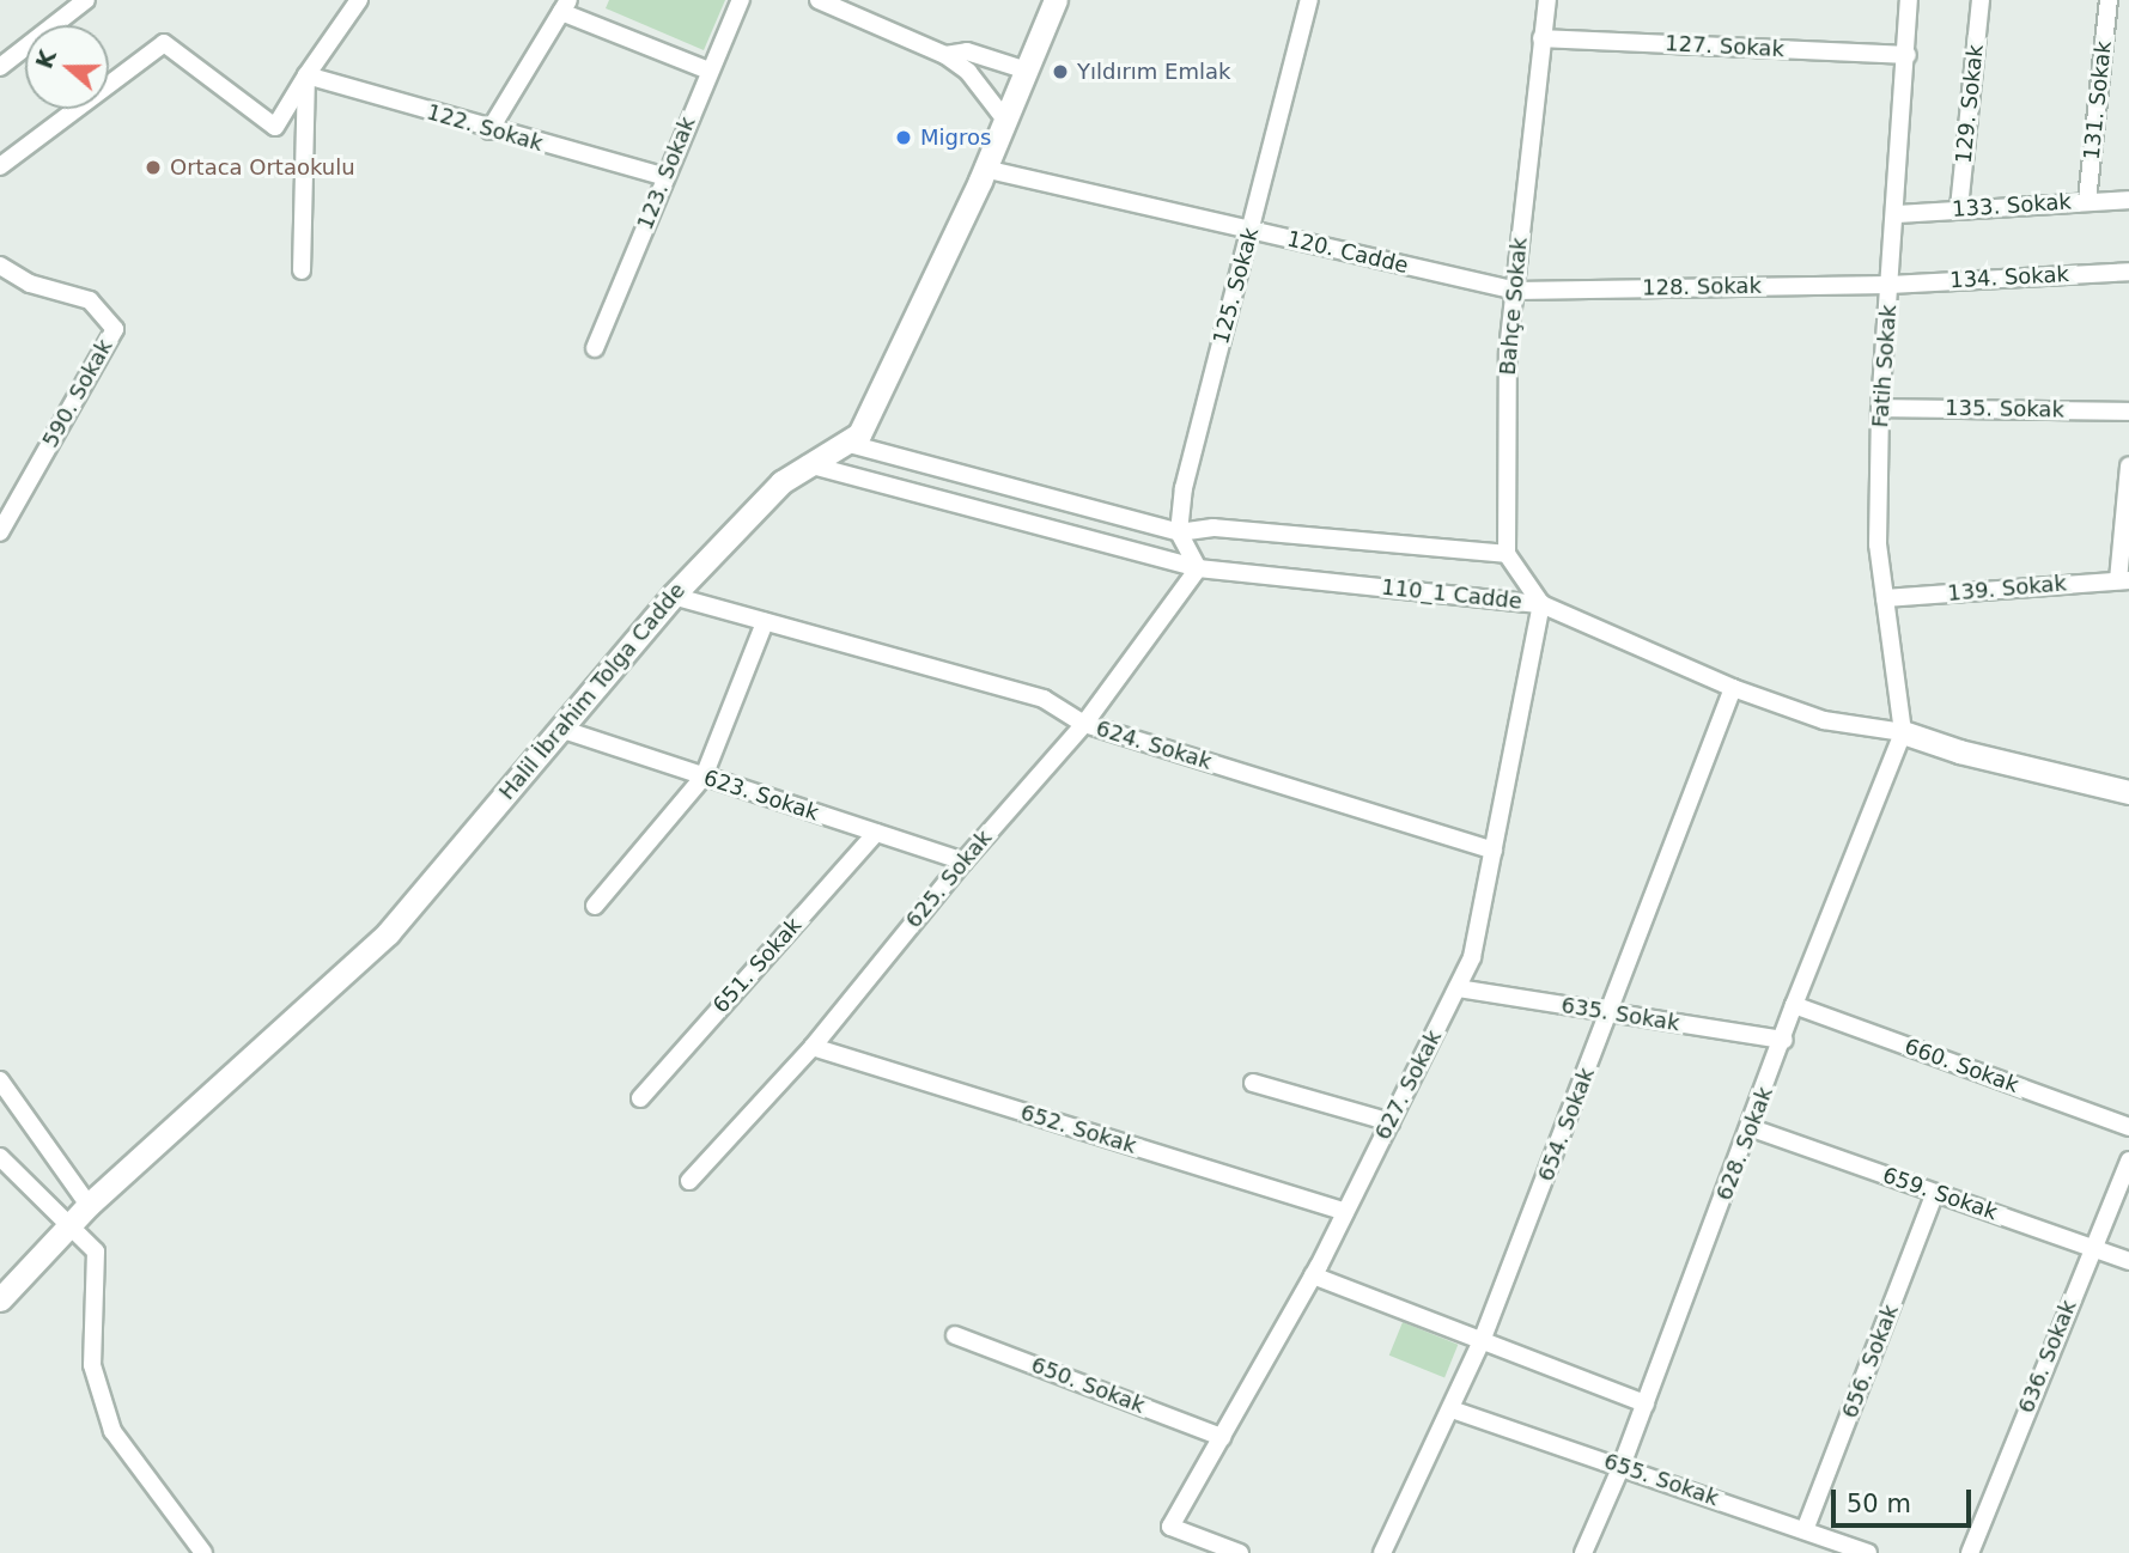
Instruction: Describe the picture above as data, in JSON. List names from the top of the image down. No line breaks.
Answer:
{"streets":{"street":["127. Sokak","131. Sokak","129. Sokak","122. Sokak","123. Sokak","133. Sokak","120. Cadde","134. Sokak","125. Sokak","128. Sokak","Bahçe Sokak","Fatih Sokak","590. Sokak","135. Sokak","139. Sokak","110_1 Cadde","Halil İbrahim Tolga Cadde","624. Sokak","623. Sokak","625. Sokak","651. Sokak","635. Sokak","660. Sokak","627. Sokak","654. Sokak","652. Sokak","628. Sokak","659. Sokak","636. Sokak","656. Sokak","650. Sokak","655. Sokak"]},"crossings":[["127. Sokak","Bahçe Sokak"],["127. Sokak","Fatih Sokak"],["131. Sokak","133. Sokak"],["129. Sokak","133. Sokak"],["122. Sokak","123. Sokak"],["133. Sokak","Fatih Sokak"],["120. Cadde","125. Sokak"],["120. Cadde","128. Sokak"],["120. Cadde","Bahçe Sokak"],["120. Cadde","Halil İbrahim Tolga Cadde"],["134. Sokak","128. Sokak"],["134. Sokak","Fatih Sokak"],["125. Sokak","110_1 Cadde"],["128. Sokak","Bahçe Sokak"],["128. Sokak","Fatih Sokak"],["Bahçe Sokak","110_1 Cadde"],["Fatih Sokak","135. Sokak"],["Fatih Sokak","139. Sokak"],["Fatih Sokak","110_1 Cadde"],["Fatih Sokak","628. Sokak"],["110_1 Cadde","Halil İbrahim Tolga Cadde"],["110_1 Cadde","625. Sokak"],["110_1 Cadde","627. Sokak"],["110_1 Cadde","654. Sokak"],["110_1 Cadde","628. Sokak"],["Halil İbrahim Tolga Cadde","624. Sokak"],["Halil İbrahim Tolga Cadde","623. Sokak"],["624. Sokak","625. Sokak"],["624. Sokak","627. Sokak"],["623. Sokak","625. Sokak"],["623. Sokak","651. Sokak"],["625. Sokak","652. Sokak"],["635. Sokak","627. Sokak"],["635. Sokak","654. Sokak"],["635. Sokak","628. Sokak"],["660. Sokak","628. Sokak"],["627. Sokak","652. Sokak"],["627. Sokak","650. Sokak"],["654. Sokak","655. Sokak"],["628. Sokak","659. Sokak"],["628. Sokak","655. Sokak"],["659. Sokak","636. Sokak"],["659. Sokak","656. Sokak"],["656. Sokak","655. Sokak"]],"places":["Yıldırım Emlak","Migros","Ortaca Ortaokulu"],"scale_bar":"50 m","north":"left"}
